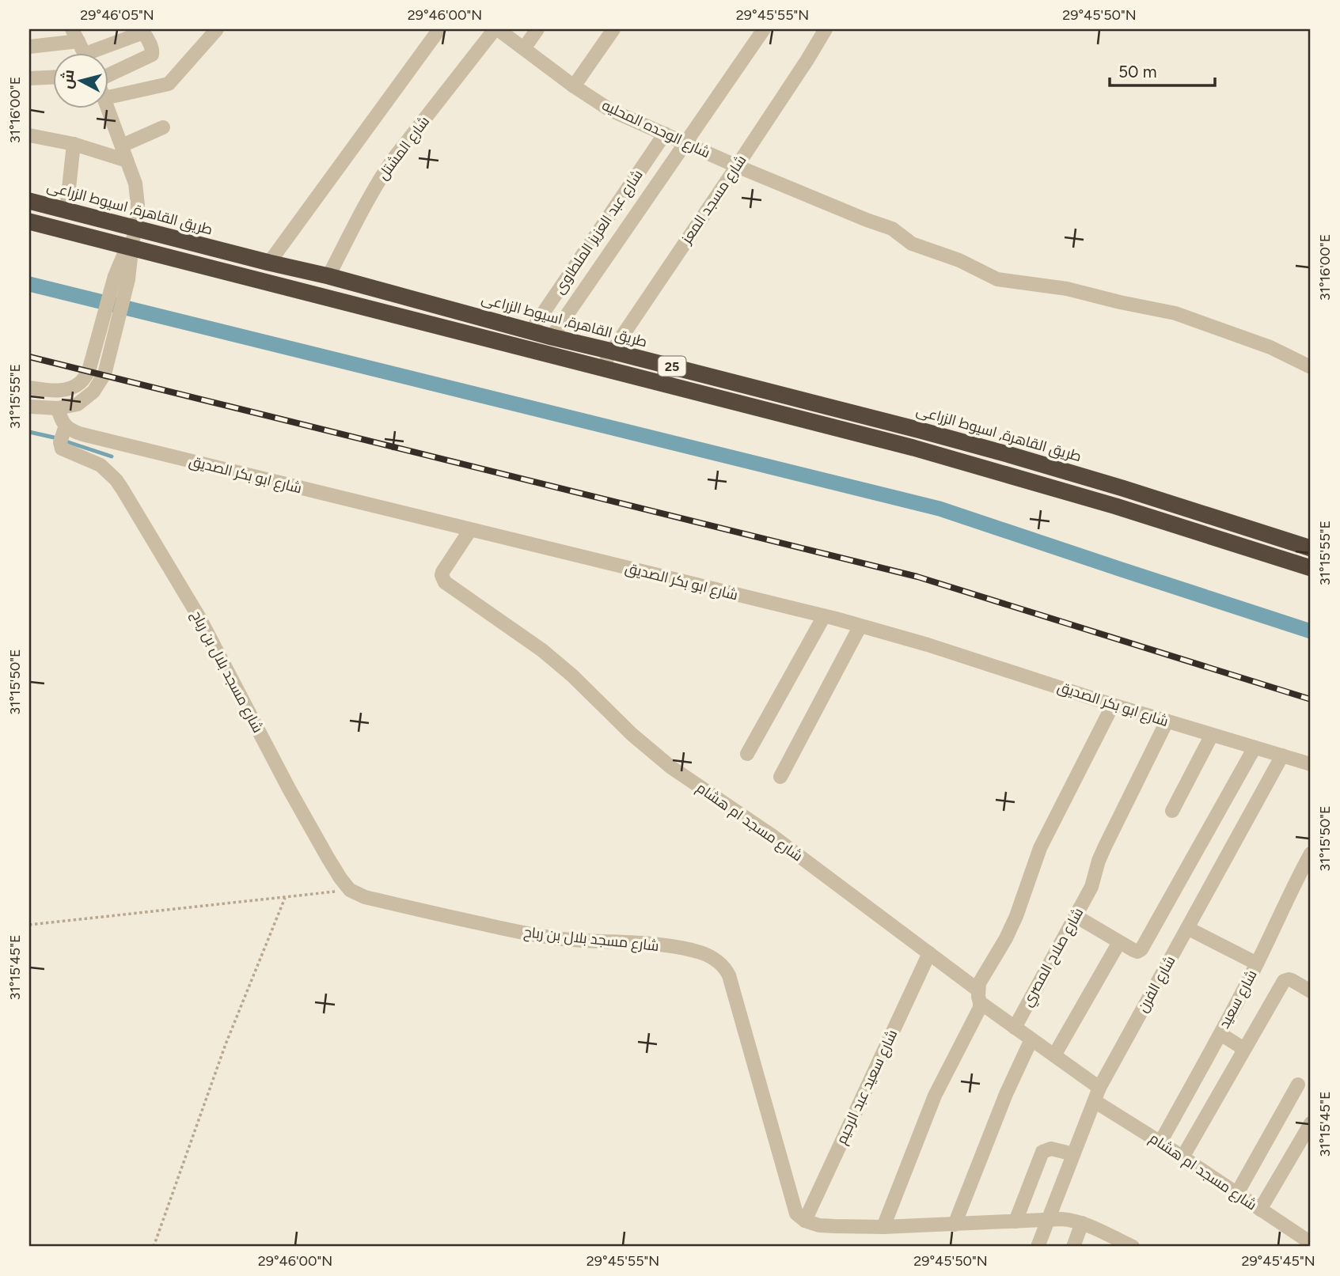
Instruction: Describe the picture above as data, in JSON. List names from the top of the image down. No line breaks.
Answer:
{"streets":{"highway":["طريق القاهرة, اسيوط الزراعى","25"],"street":["شارع الوحده المحليه","شارع المشتل","شارع مسجد المعز","شارع عبد العزيز الملطاوى","شارع ابو بكر الصديق","شارع مسجد بلال بن رباح","شارع مسجد ام هشام","شارع صلاح المصري","شارع الفرن","شارع سعيد","شارع سعيد عبد الرحيم"]},"crossings":[["شارع الوحده المحليه","شارع المشتل"],["شارع الوحده المحليه","شارع مسجد المعز"],["شارع الوحده المحليه","شارع عبد العزيز الملطاوى"],["شارع المشتل","طريق القاهرة, اسيوط الزراعى"],["شارع مسجد المعز","طريق القاهرة, اسيوط الزراعى"],["شارع مسجد المعز","25"],["طريق القاهرة, اسيوط الزراعى","شارع عبد العزيز الملطاوى"],["شارع ابو بكر الصديق","شارع مسجد بلال بن رباح"],["شارع ابو بكر الصديق","شارع مسجد ام هشام"],["شارع ابو بكر الصديق","شارع صلاح المصري"],["شارع ابو بكر الصديق","شارع الفرن"],["شارع مسجد بلال بن رباح","شارع سعيد عبد الرحيم"],["شارع مسجد ام هشام","شارع صلاح المصري"],["شارع مسجد ام هشام","شارع الفرن"],["شارع مسجد ام هشام","شارع سعيد"],["شارع مسجد ام هشام","شارع سعيد عبد الرحيم"]],"scale_bar":"50 m","north":"left","coordinates":["29°46'05\"N","29°46'00\"N","29°45'55\"N","29°45'50\"N","31°16'00\"E","31°15'55\"E","31°15'50\"E","31°15'45\"E","29°45'45\"N"]}
